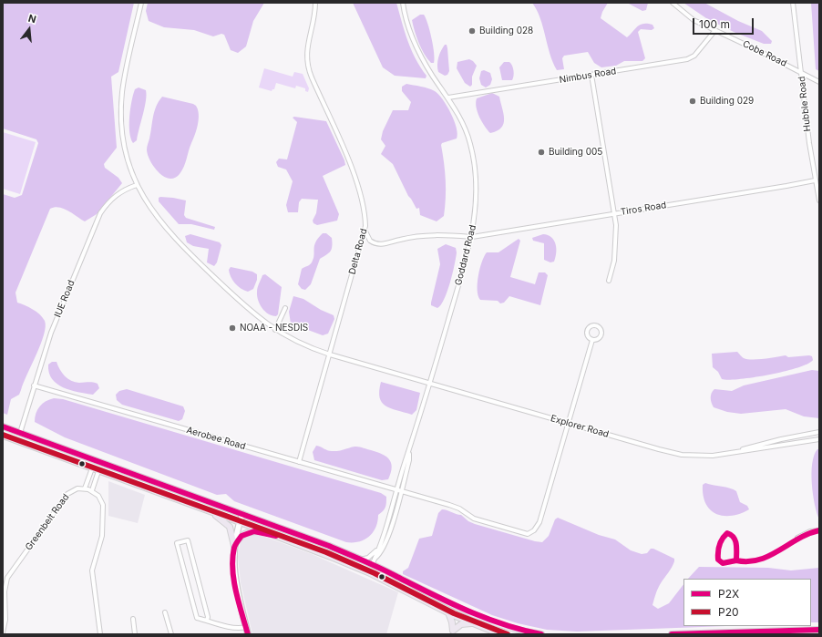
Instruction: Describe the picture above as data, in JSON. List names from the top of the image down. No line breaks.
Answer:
{"streets":{"street":["Cobe Road","Nimbus Road","Hubble Road","Tiros Road","Delta Road","Goddard Road","IUE Road","Explorer Road","Aerobee Road","Greenbelt Road"]},"crossings":[["Cobe Road","Nimbus Road"],["Cobe Road","Hubble Road"],["Nimbus Road","Goddard Road"],["Hubble Road","Tiros Road"],["Tiros Road","Delta Road"],["Tiros Road","Goddard Road"],["Delta Road","Explorer Road"],["Delta Road","Aerobee Road"],["Goddard Road","Explorer Road"],["Goddard Road","Aerobee Road"],["IUE Road","Explorer Road"],["IUE Road","Aerobee Road"],["Explorer Road","Aerobee Road"]],"places":["Building 028","Building 029","Building 005","NOAA - NESDIS"],"lines":["transit line P2X","transit line P20"],"legend":["P2X","P20"],"scale_bar":"100 m","north":"top"}
